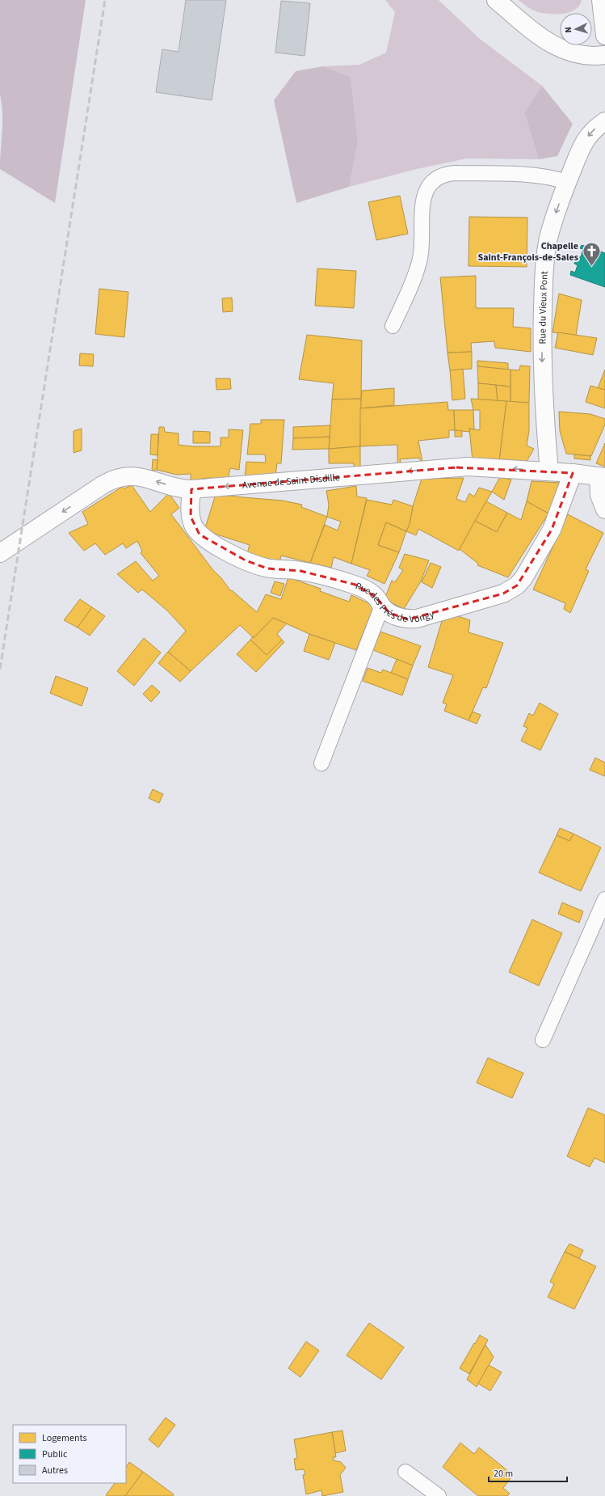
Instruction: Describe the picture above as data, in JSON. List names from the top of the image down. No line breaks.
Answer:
{"streets":{"street":["Rue du Vieux Pont","Avenue de Saint-Disdille","Rue des Prés de Vongy"]},"crossings":[["Rue du Vieux Pont","Avenue de Saint-Disdille"],["Avenue de Saint-Disdille","Rue des Prés de Vongy"]],"one_way":["Rue du Vieux Pont","Avenue de Saint-Disdille"],"places":{"church":["Chapelle Saint-François-de-Sales"]},"legend":["Logements","Public","Autres"],"scale_bar":"20 m","north":"left"}
